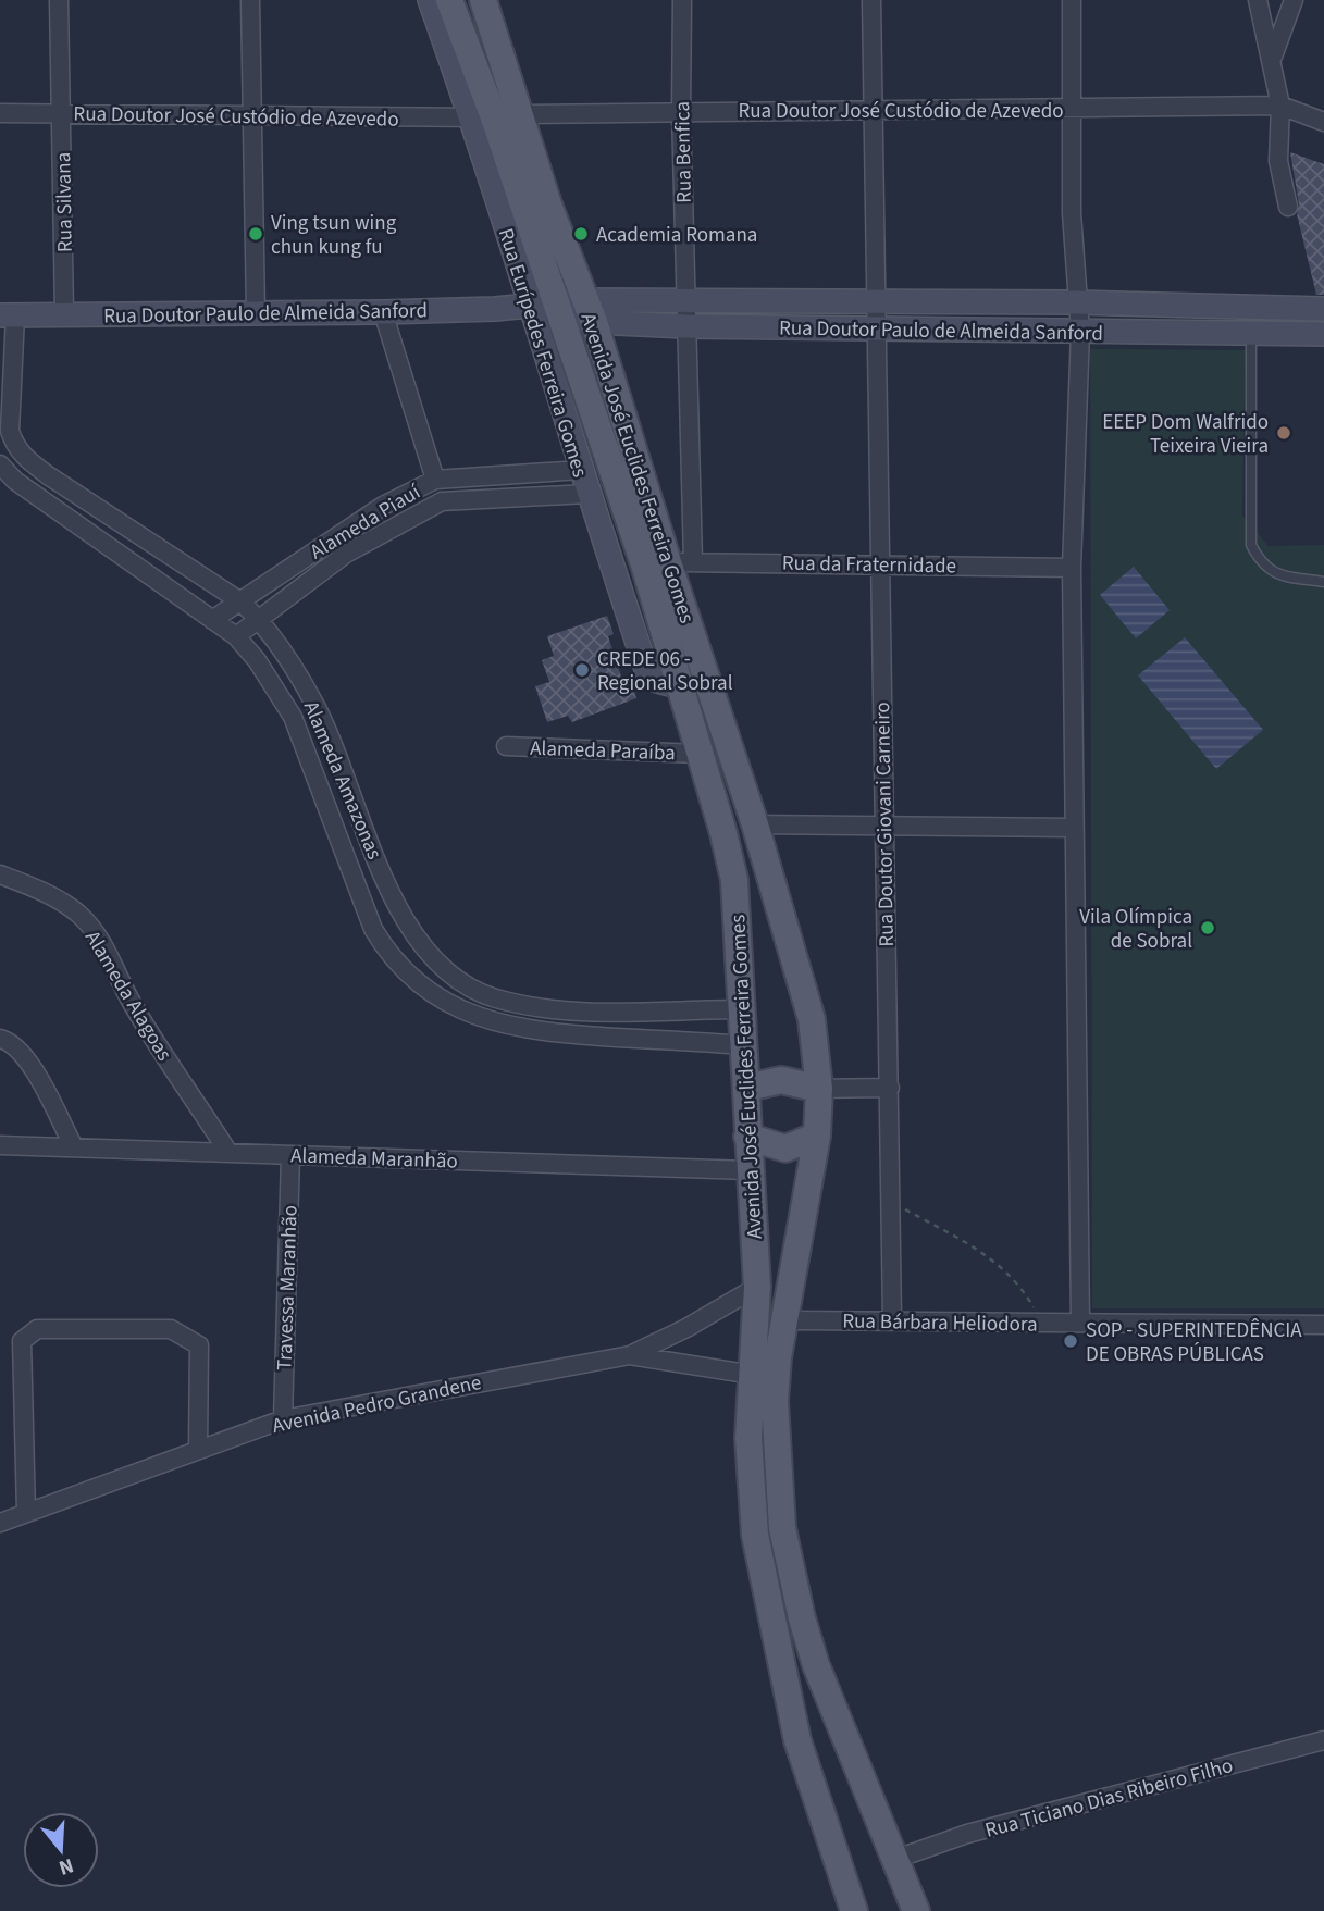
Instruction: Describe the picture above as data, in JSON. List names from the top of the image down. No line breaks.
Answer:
{"streets":{"main road":["Avenida José Euclides Ferreira Gomes"],"street":["Rua Doutor José Custódio de Azevedo","Rua Benfica","Rua Silvana","Rua Doutor Paulo de Almeida Sanford","Rua Eurípedes Ferreira Gomes","Alameda Piauí","Rua da Fraternidade","Alameda Paraíba","Alameda Amazonas","Rua Doutor Giovani Carneiro","Alameda Alagoas","Alameda Maranhão","Travessa Maranhão","Rua Bárbara Heliodora","Avenida Pedro Grandene","Rua Ticiano Dias Ribeiro Filho"]},"crossings":[["Rua Doutor José Custódio de Azevedo","Rua Benfica"],["Rua Doutor José Custódio de Azevedo","Rua Silvana"],["Rua Doutor José Custódio de Azevedo","Avenida José Euclides Ferreira Gomes"],["Rua Doutor José Custódio de Azevedo","Rua Doutor Giovani Carneiro"],["Rua Benfica","Rua Doutor Paulo de Almeida Sanford"],["Rua Benfica","Avenida José Euclides Ferreira Gomes"],["Rua Benfica","Rua da Fraternidade"],["Rua Silvana","Rua Doutor Paulo de Almeida Sanford"],["Rua Doutor Paulo de Almeida Sanford","Avenida José Euclides Ferreira Gomes"],["Rua Doutor Paulo de Almeida Sanford","Alameda Amazonas"],["Rua Doutor Paulo de Almeida Sanford","Rua Doutor Giovani Carneiro"],["Rua Eurípedes Ferreira Gomes","Avenida José Euclides Ferreira Gomes"],["Rua Eurípedes Ferreira Gomes","Alameda Piauí"],["Avenida José Euclides Ferreira Gomes","Rua da Fraternidade"],["Avenida José Euclides Ferreira Gomes","Alameda Paraíba"],["Avenida José Euclides Ferreira Gomes","Alameda Amazonas"],["Avenida José Euclides Ferreira Gomes","Alameda Maranhão"],["Avenida José Euclides Ferreira Gomes","Rua Bárbara Heliodora"],["Avenida José Euclides Ferreira Gomes","Avenida Pedro Grandene"],["Avenida José Euclides Ferreira Gomes","Rua Ticiano Dias Ribeiro Filho"],["Alameda Piauí","Alameda Amazonas"],["Rua da Fraternidade","Rua Doutor Giovani Carneiro"],["Rua Doutor Giovani Carneiro","Rua Bárbara Heliodora"],["Alameda Alagoas","Alameda Maranhão"],["Alameda Maranhão","Travessa Maranhão"],["Travessa Maranhão","Avenida Pedro Grandene"]],"places":["Ving tsun wing chun kung fu","Academia Romana","EEEP Dom Walfrido Teixeira Vieira","CREDE 06 - Regional Sobral","Vila Olímpica de Sobral","SOP - SUPERINTEDÊNCIA DE OBRAS PÚBLICAS"],"north":"bottom"}
